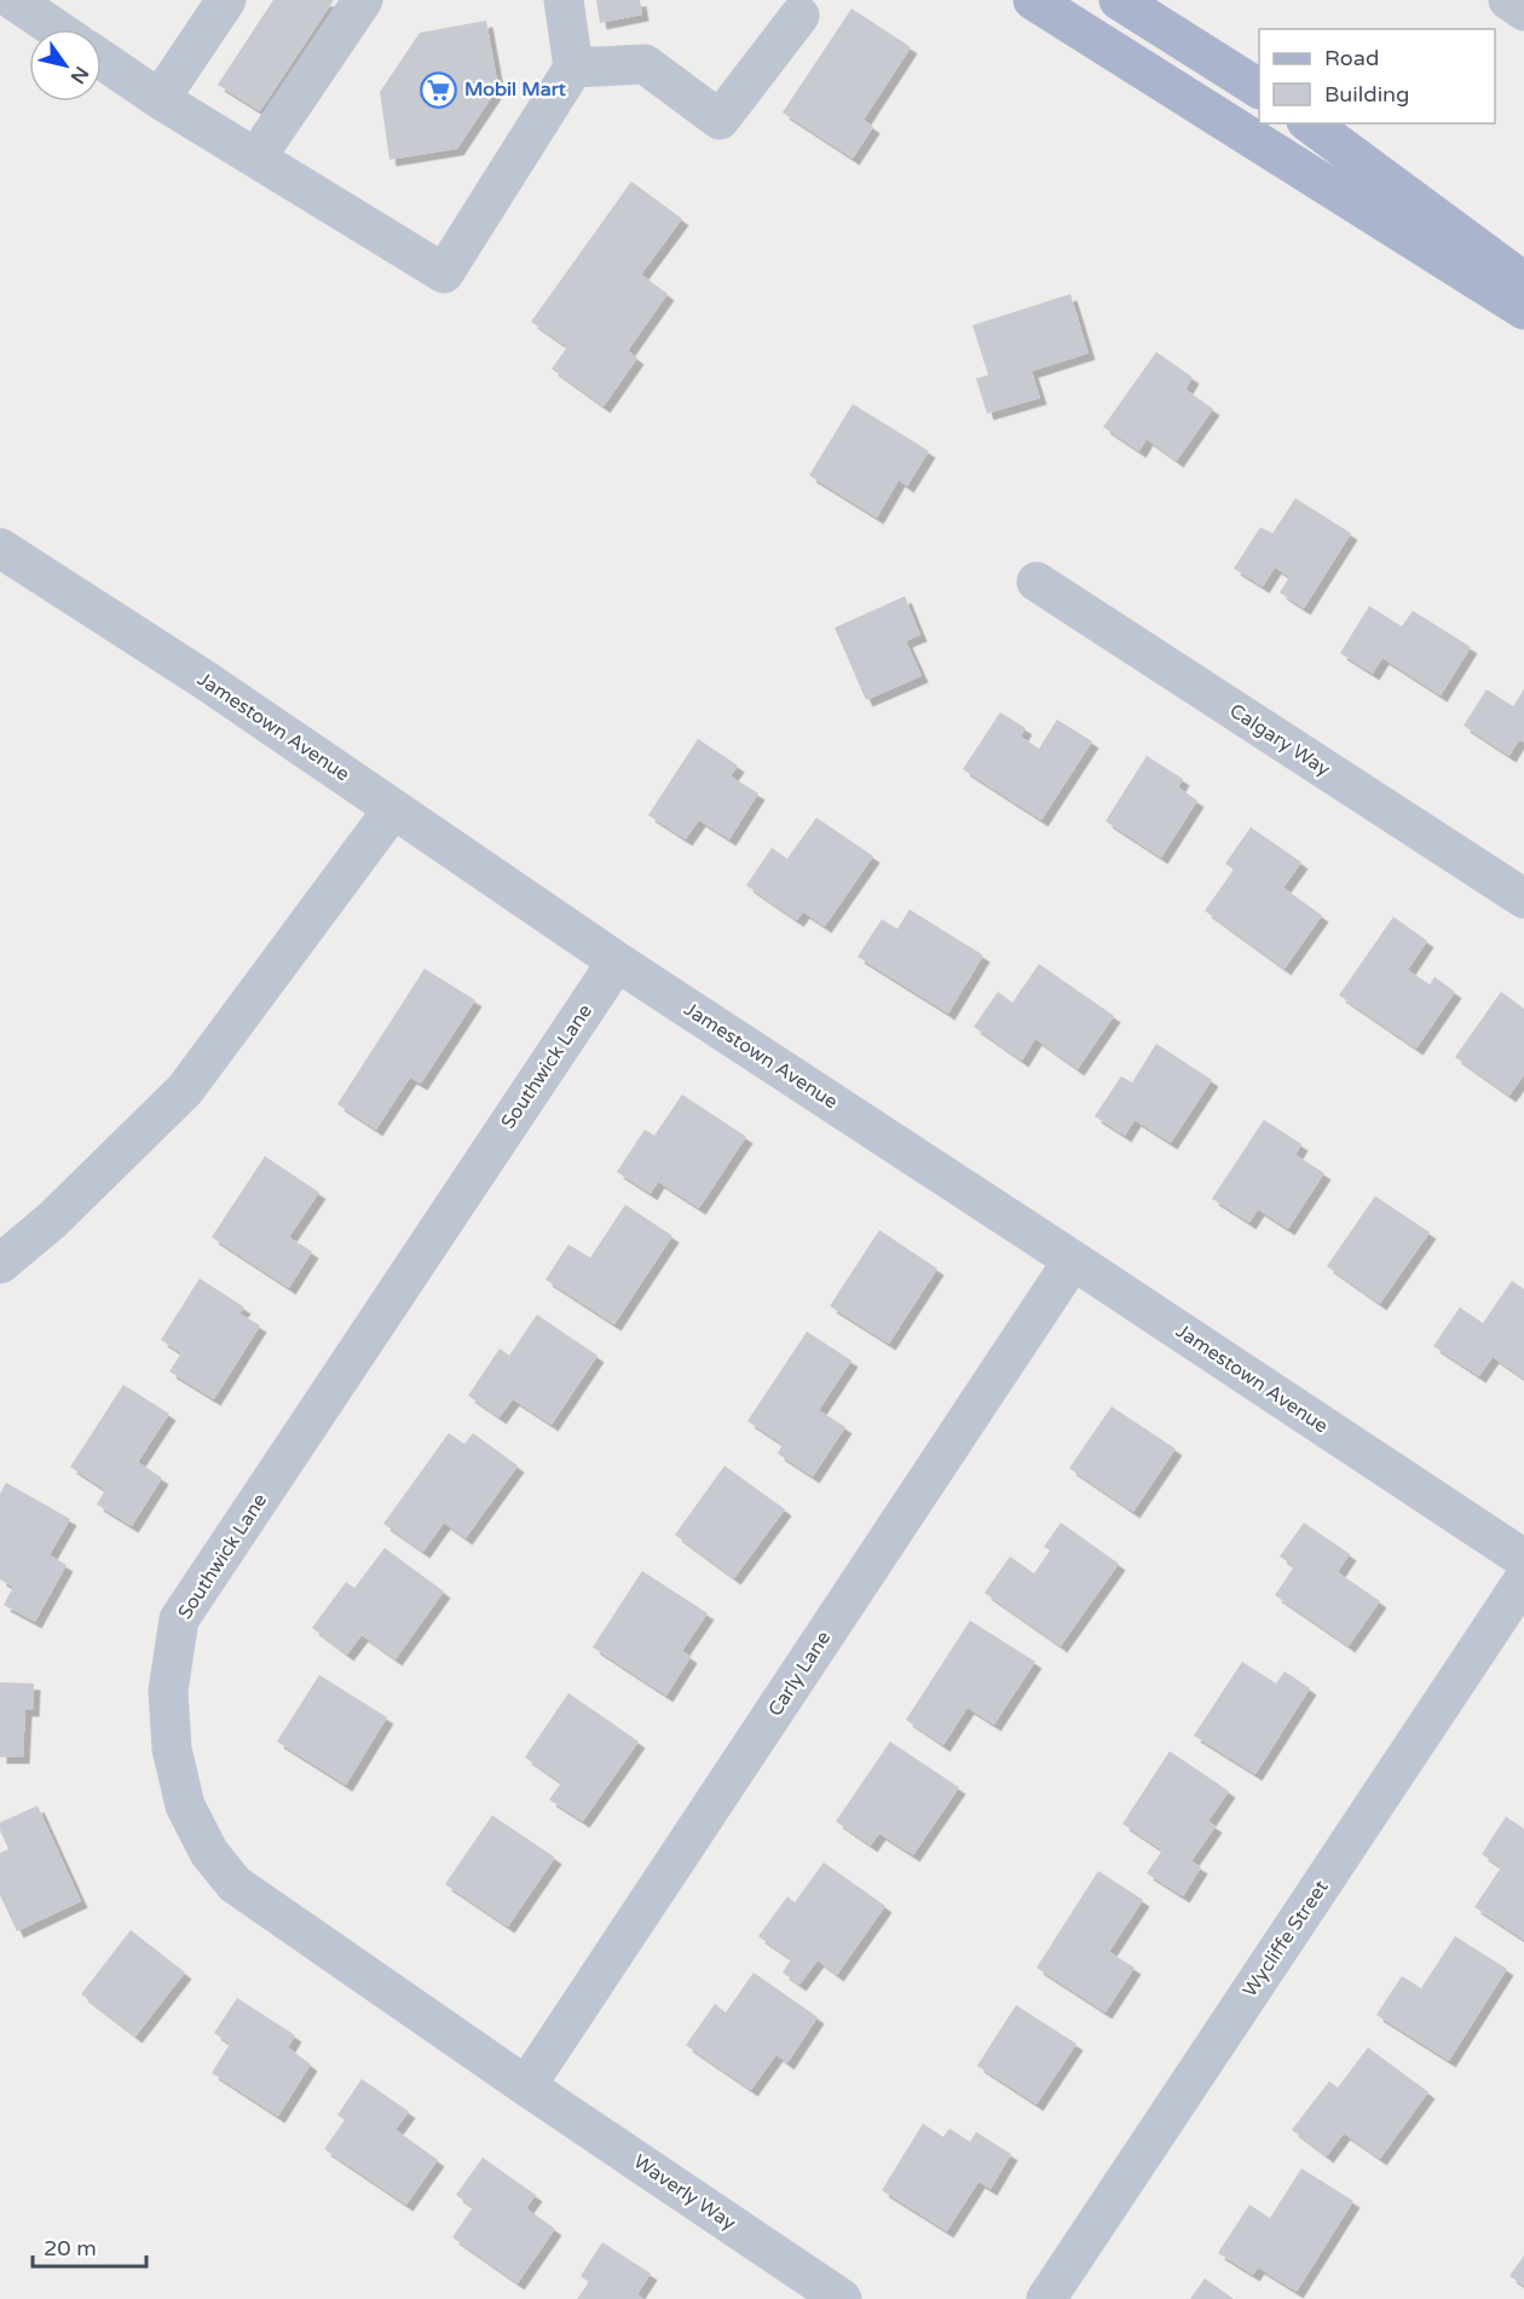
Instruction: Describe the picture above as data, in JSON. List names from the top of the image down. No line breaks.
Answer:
{"streets":{"street":["Jamestown Avenue","Calgary Way","Southwick Lane","Carly Lane","Wycliffe Street","Waverly Way"]},"crossings":[["Jamestown Avenue","Southwick Lane"],["Jamestown Avenue","Carly Lane"],["Southwick Lane","Carly Lane"],["Southwick Lane","Waverly Way"],["Carly Lane","Waverly Way"]],"places":{"supermarket":["Mobil Mart"]},"legend":["Road","Building"],"scale_bar":"20 m","north":"bottom right"}
